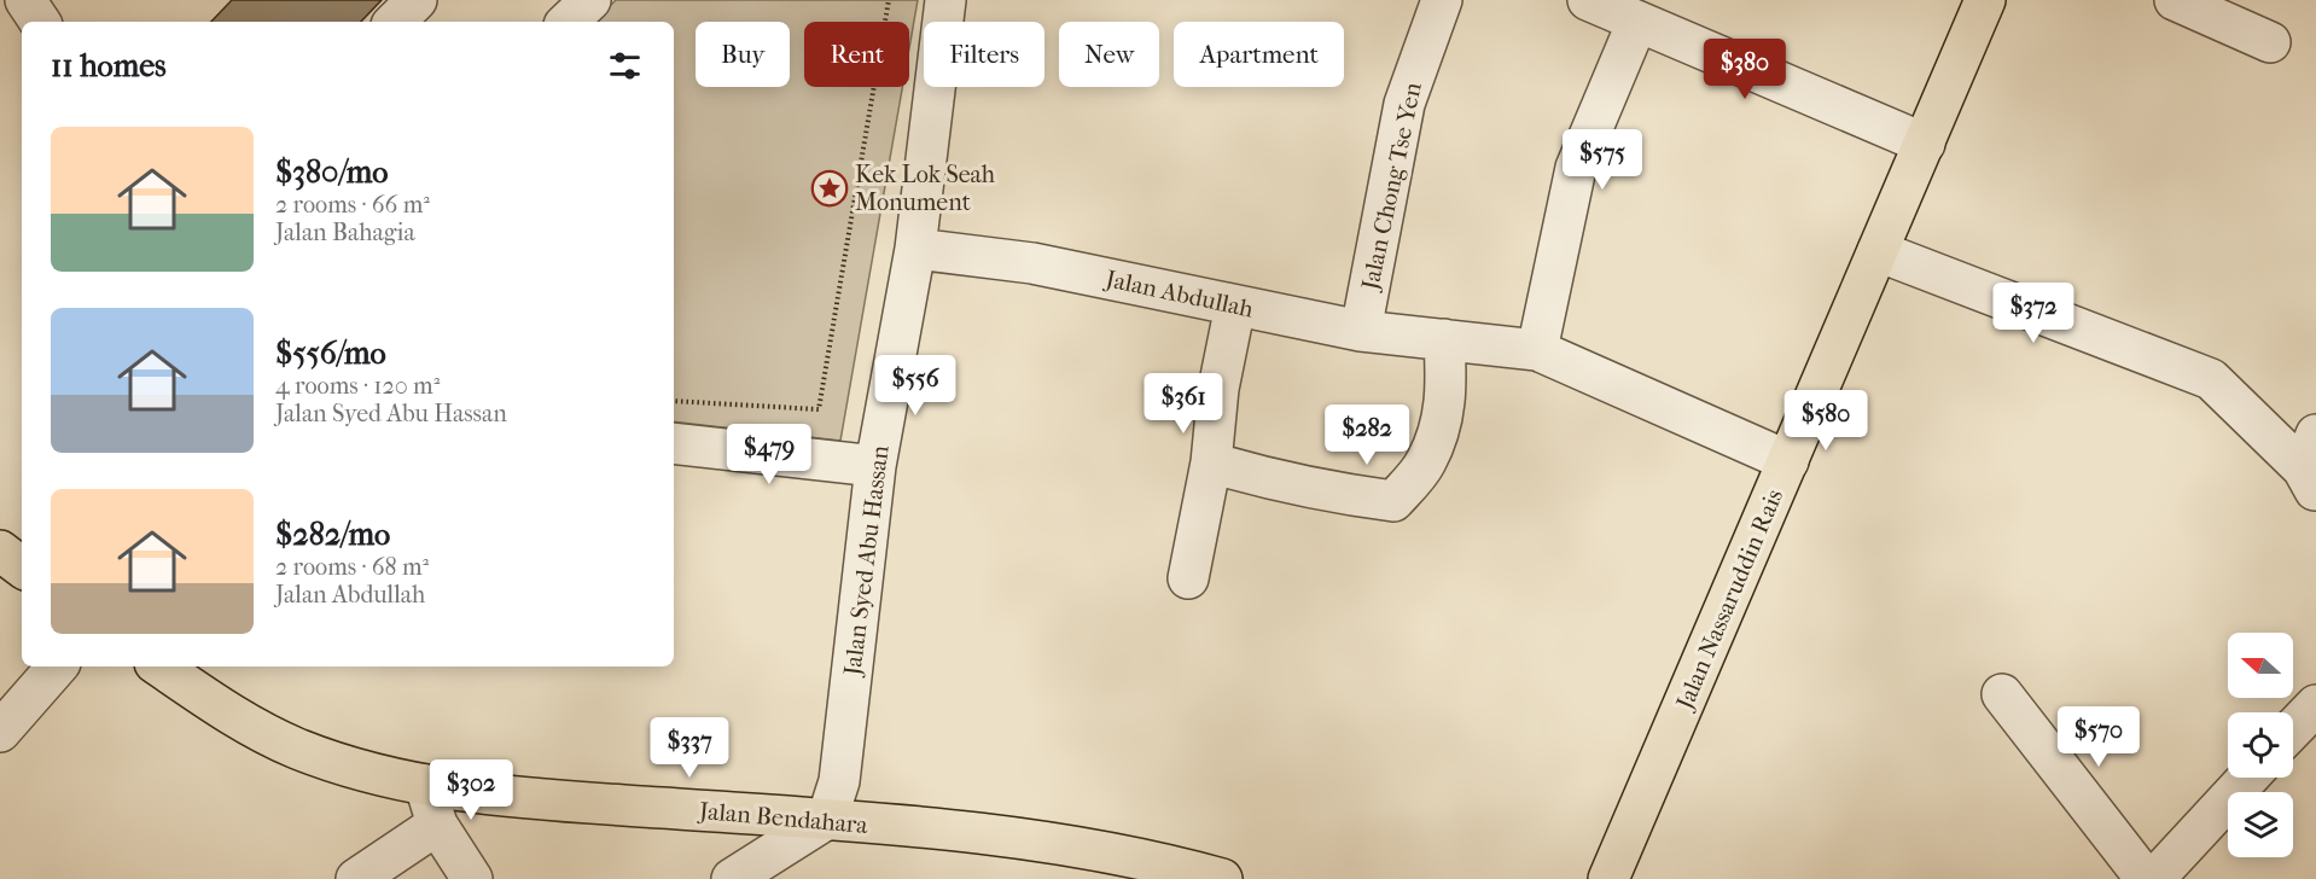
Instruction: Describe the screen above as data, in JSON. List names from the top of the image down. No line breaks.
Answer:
{"streets":{"main road":["Jalan Nassaruddin Rais","Jalan Bendahara"],"street":["Jalan Chong Tse Yen","Jalan Abdullah","Jalan Syed Abu Hassan"]},"crossings":[["Jalan Chong Tse Yen","Jalan Abdullah"],["Jalan Abdullah","Jalan Syed Abu Hassan"],["Jalan Abdullah","Jalan Nassaruddin Rais"],["Jalan Syed Abu Hassan","Jalan Bendahara"]],"places":{"place":["Kek Lok Seah Monument"]},"north":"left","page":{"chip":["Buy","Rent","Filters","New","Apartment"],"heading":"11 homes","price":["$380","$575","$372","$556","$361","$580","$282","$479","$570","$337","$302"],"list":[{"name":"$380/mo","note":"2 rooms · 66 m² · Jalan Bahagia"},{"name":"$556/mo","note":"4 rooms · 120 m² · Jalan Syed Abu Hassan"},{"name":"$282/mo","note":"2 rooms · 68 m² · Jalan Abdullah"}]}}
